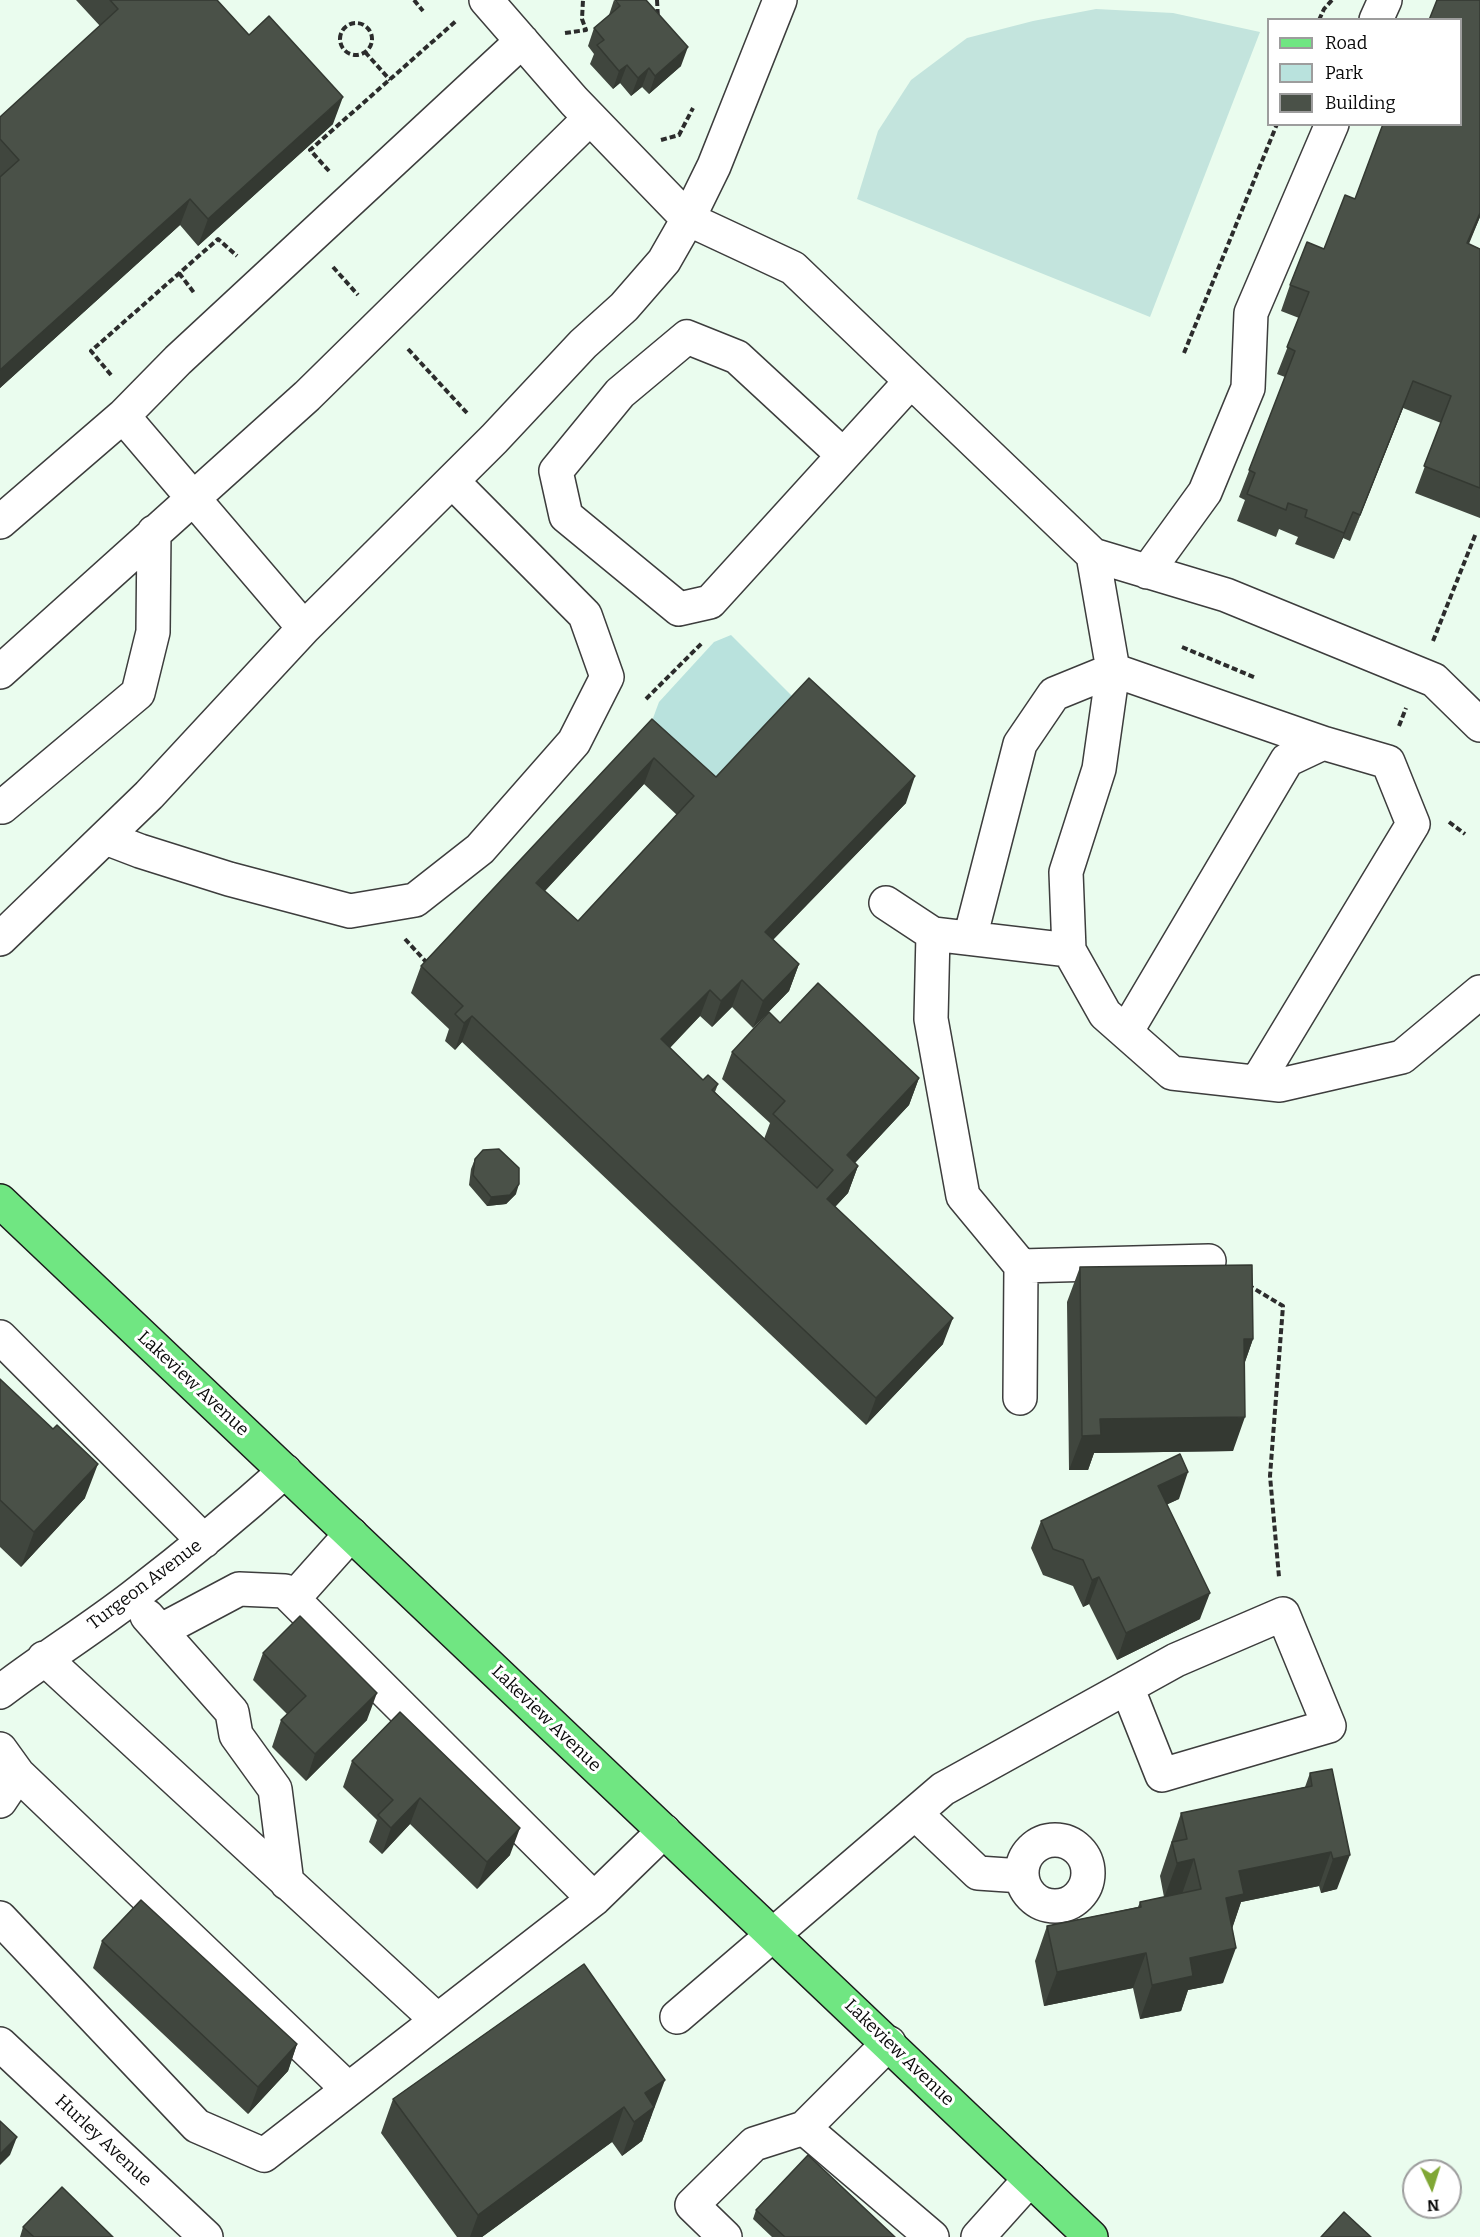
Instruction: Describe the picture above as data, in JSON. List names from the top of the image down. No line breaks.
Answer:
{"streets":{"main road":["Lakeview Avenue"],"street":["Turgeon Avenue","Hurley Avenue"]},"crossings":[["Lakeview Avenue","Turgeon Avenue"]],"legend":["Road","Park","Building"],"north":"bottom"}
